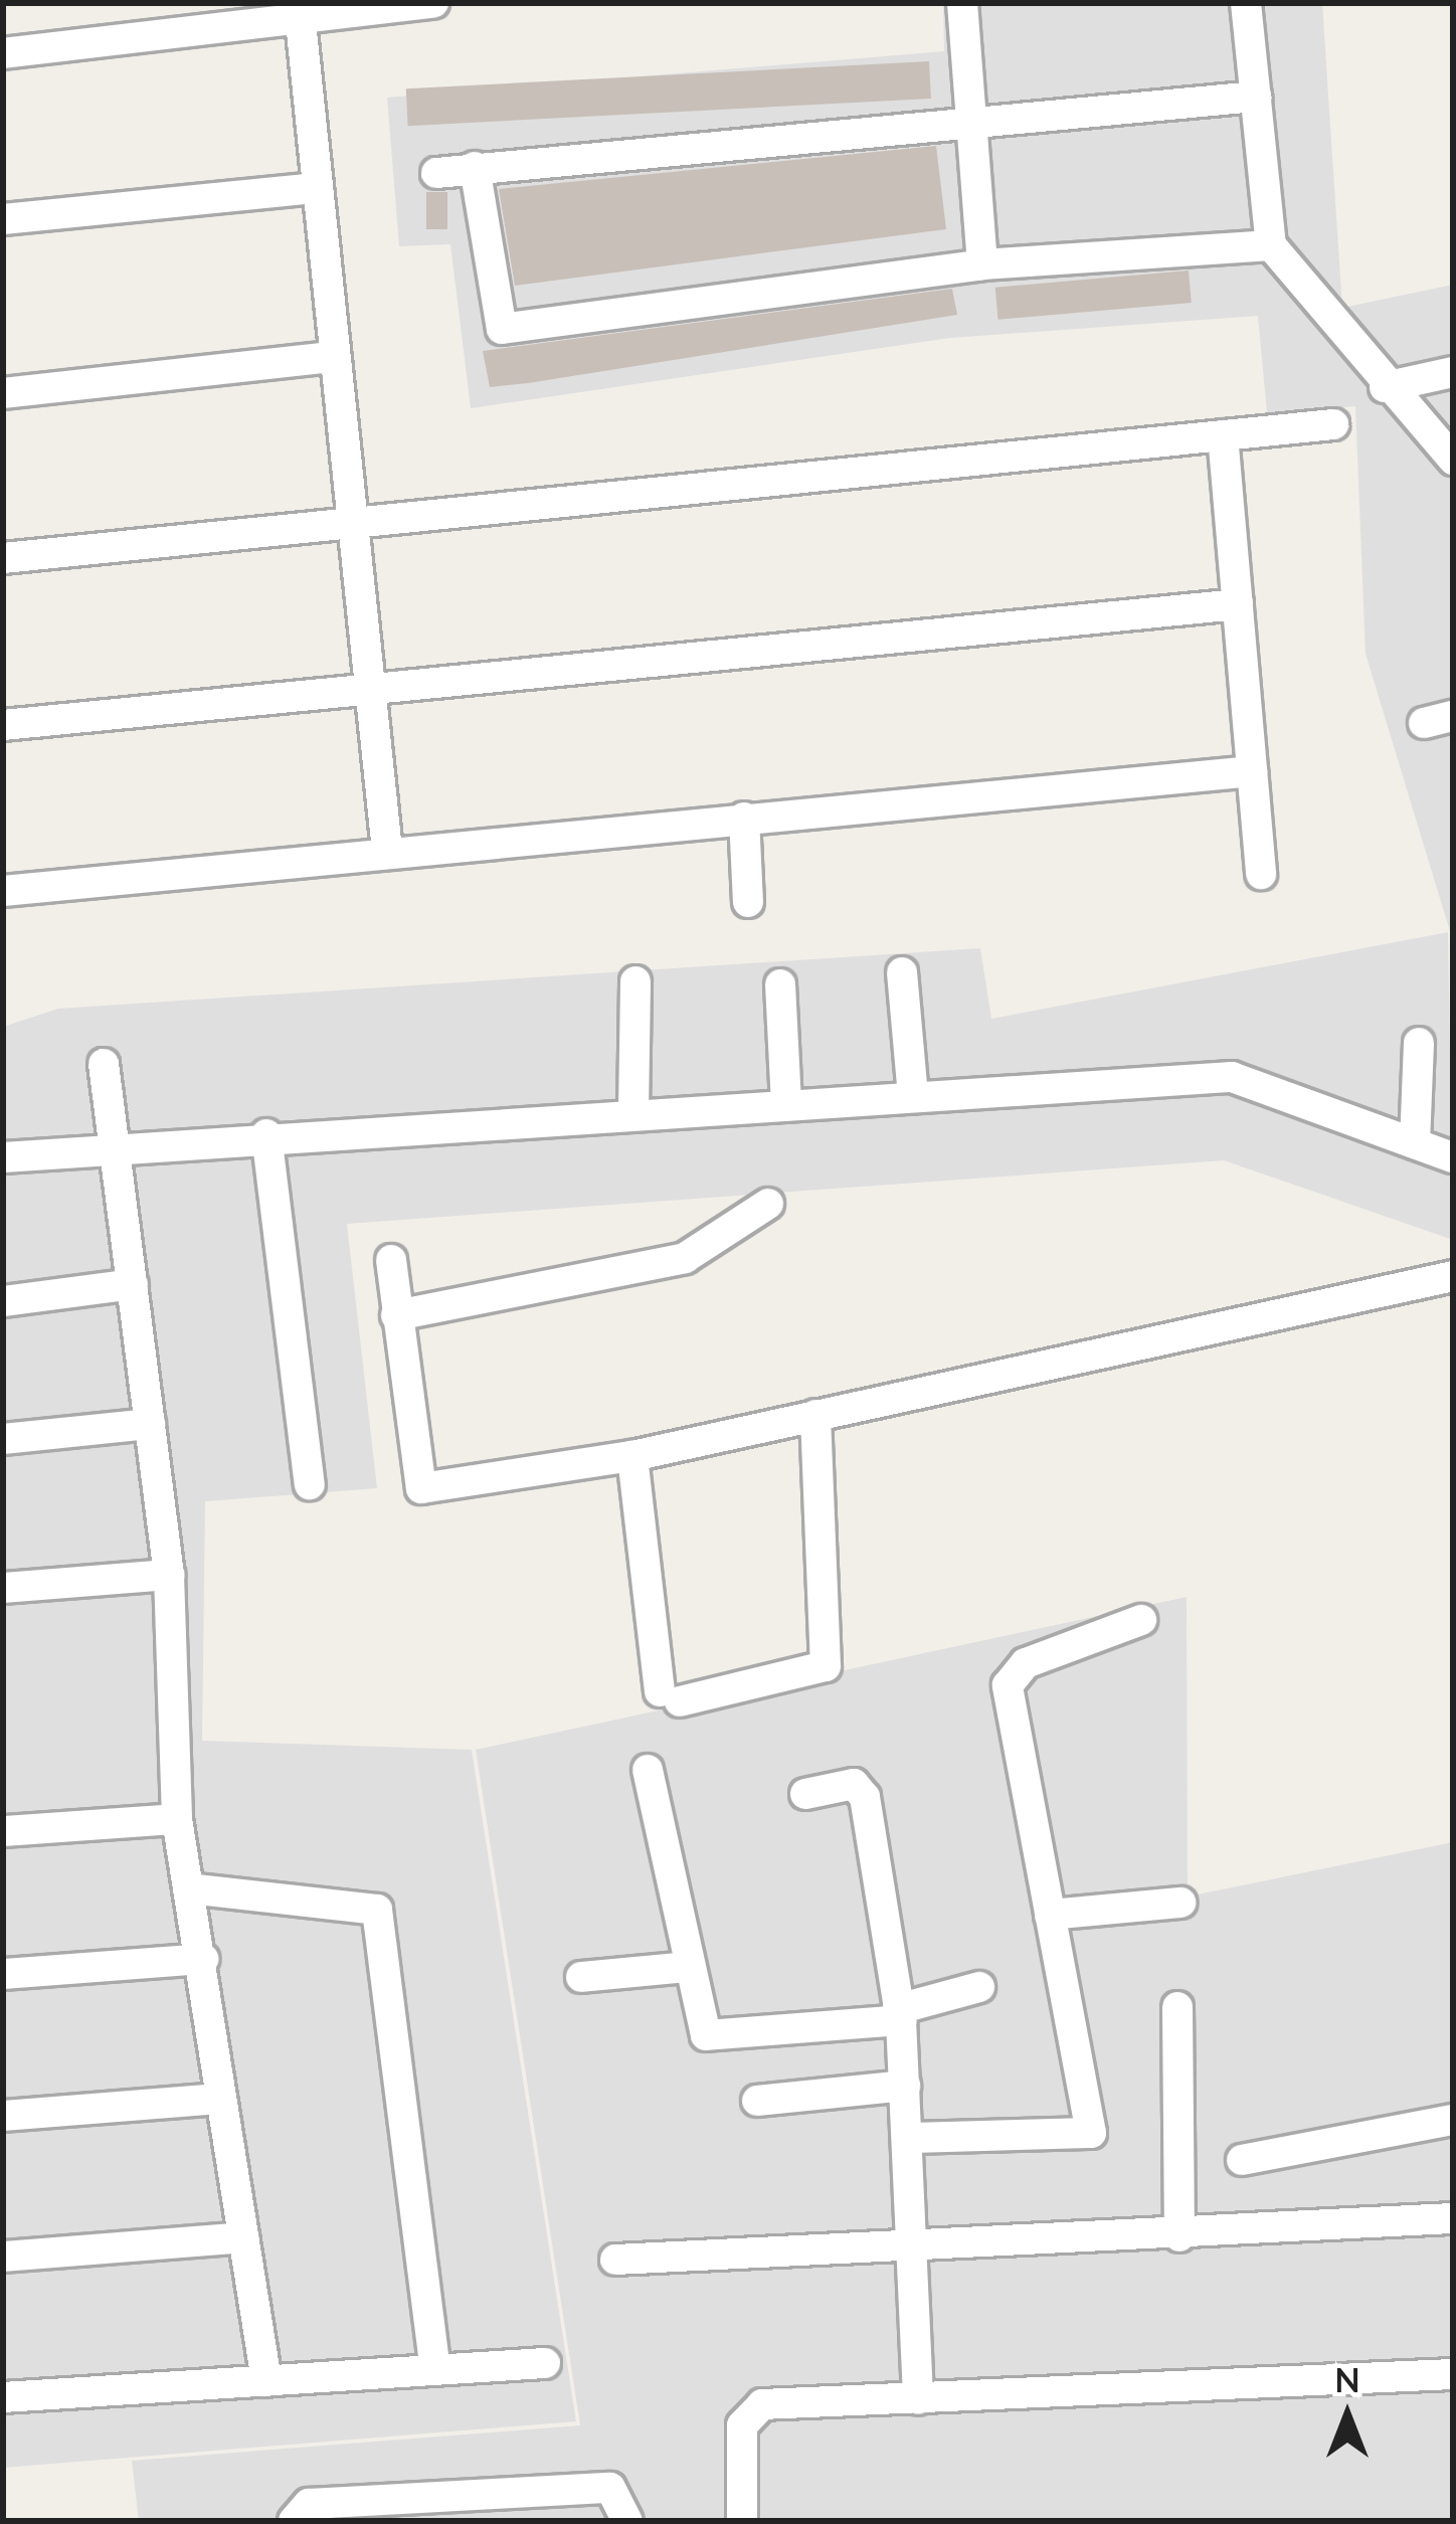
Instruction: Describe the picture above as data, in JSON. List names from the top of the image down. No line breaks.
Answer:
{"north":"top"}
